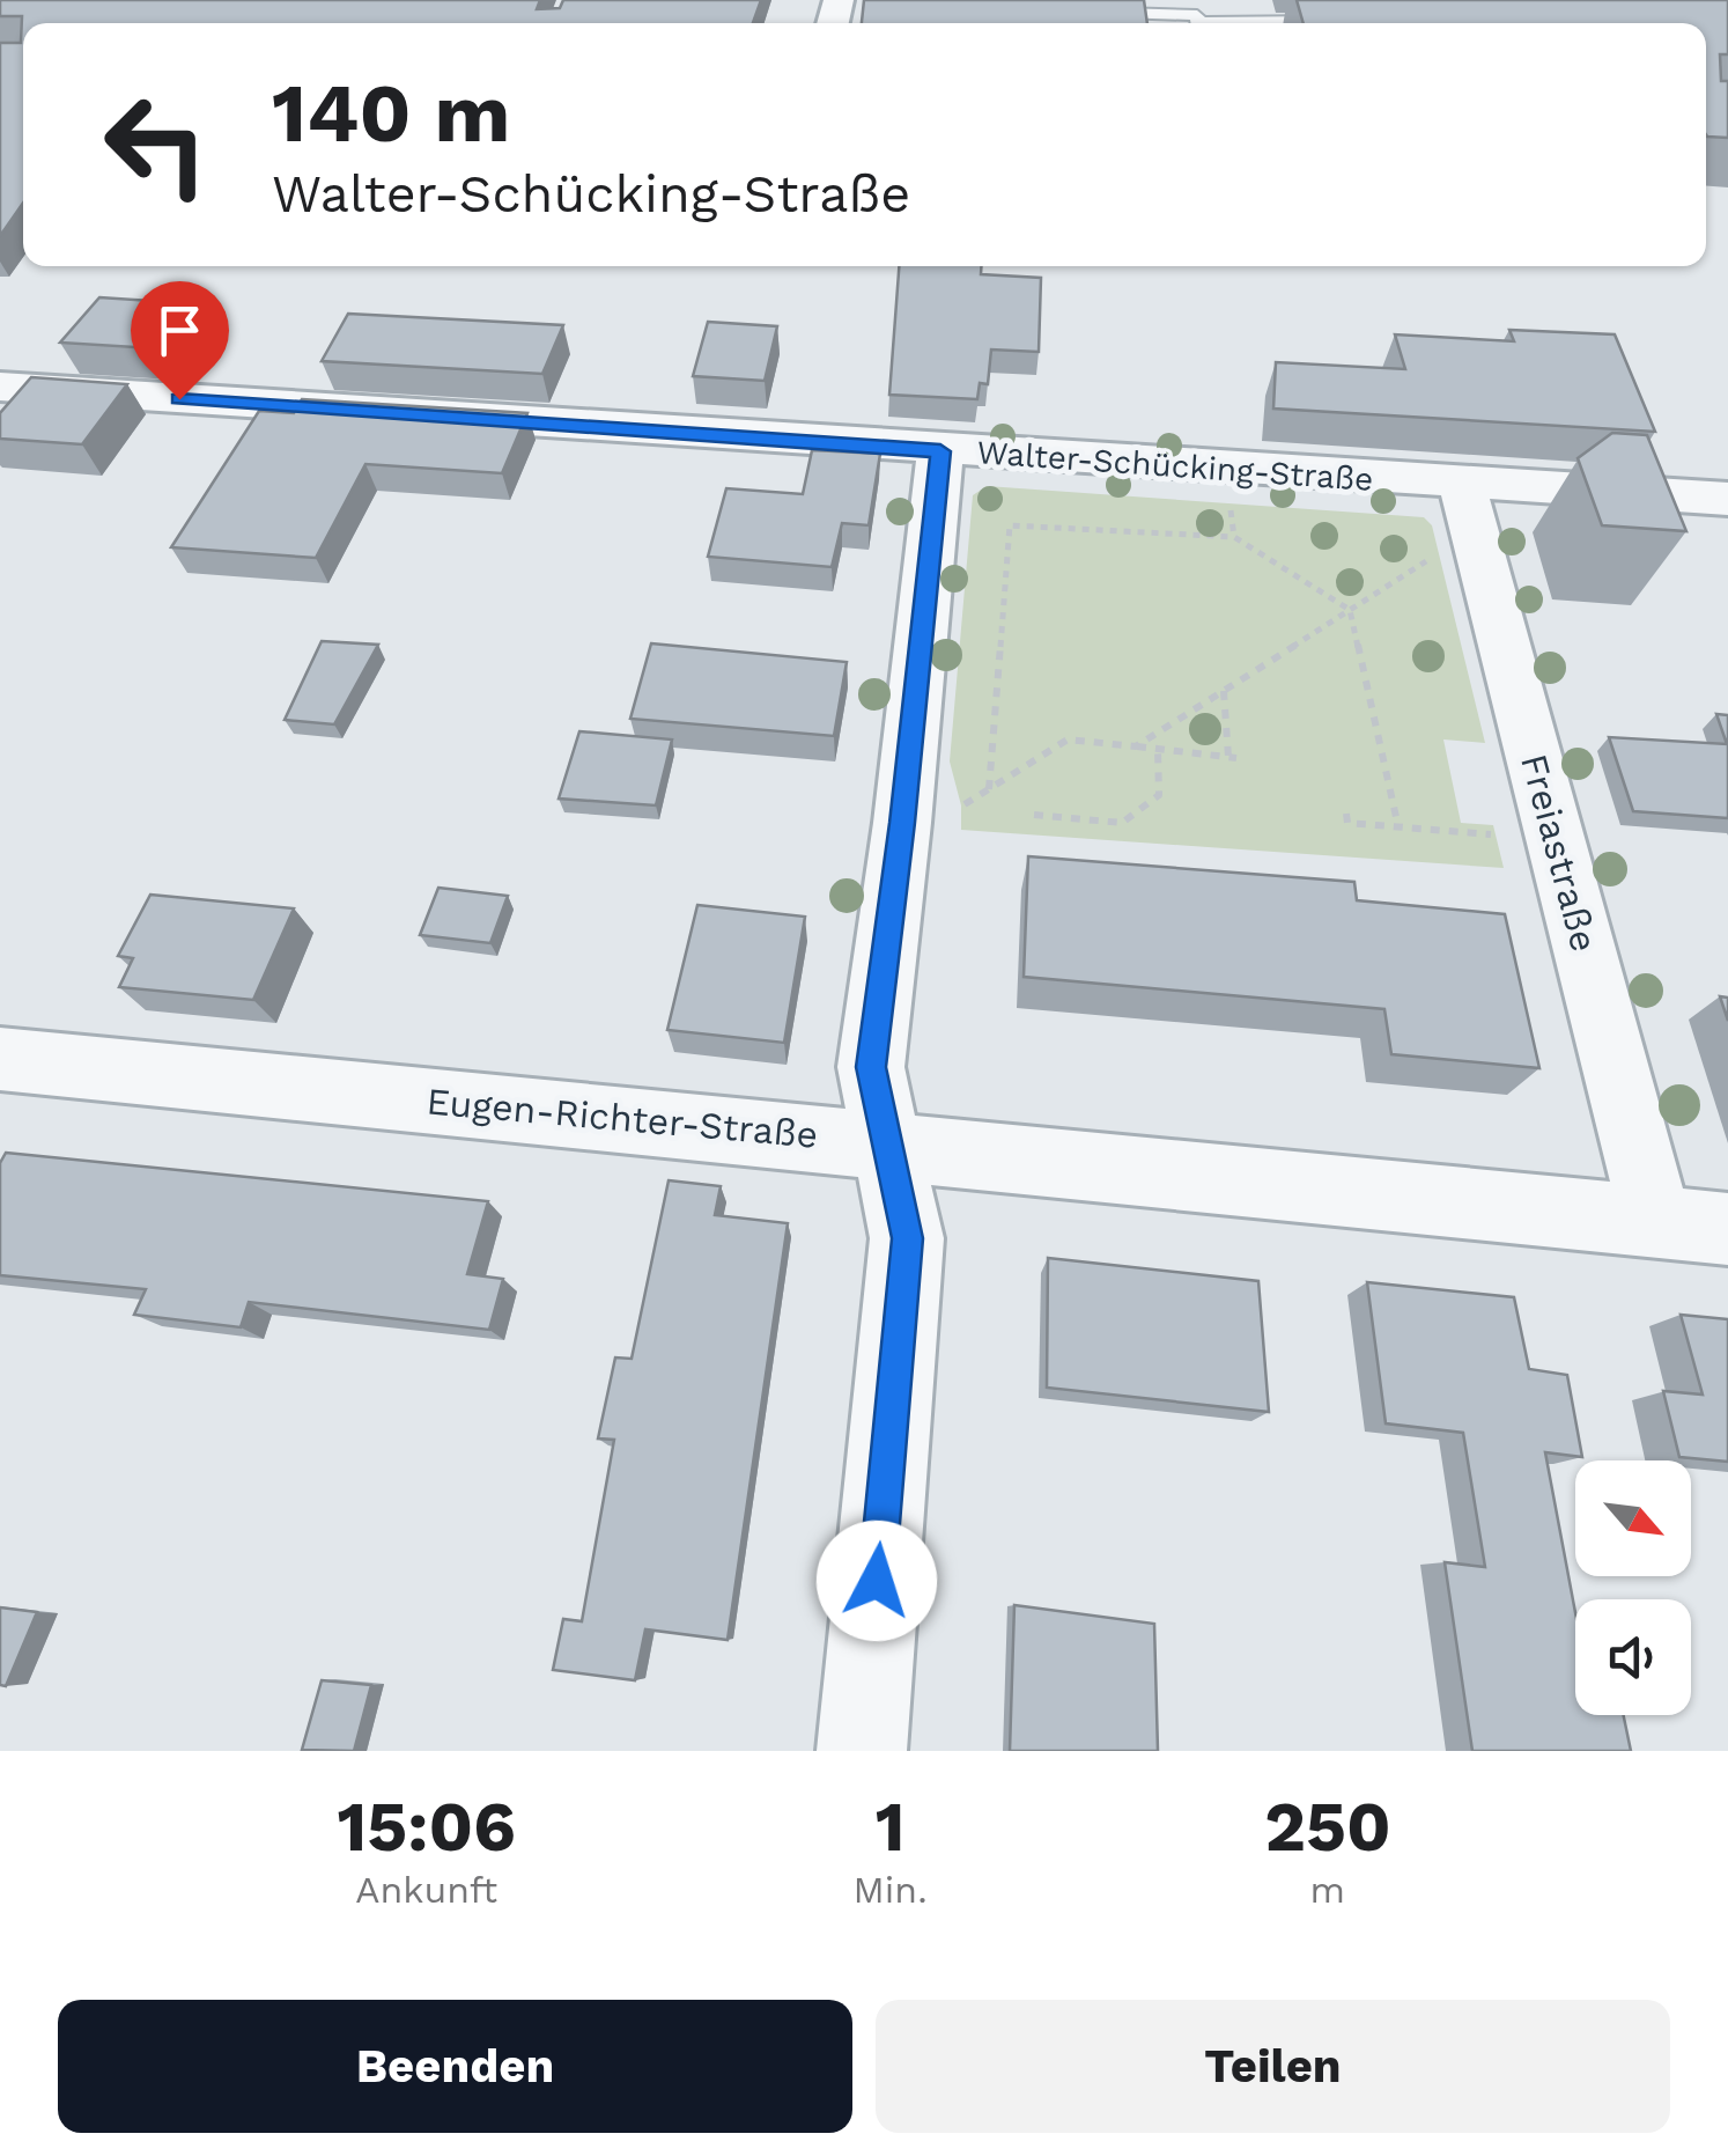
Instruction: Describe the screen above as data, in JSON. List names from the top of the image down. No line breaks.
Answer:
{"streets":{"street":["Walter-Schücking-Straße","Freiastraße","Eugen-Richter-Straße"]},"crossings":[["Walter-Schücking-Straße","Freiastraße"],["Freiastraße","Eugen-Richter-Straße"]],"north":"bottom right","page":{"turn":["140 m","Walter-Schücking-Straße"],"eta":["15:06","Ankunft","1","Min.","250","m"],"buttons":["Beenden","Teilen"]}}
